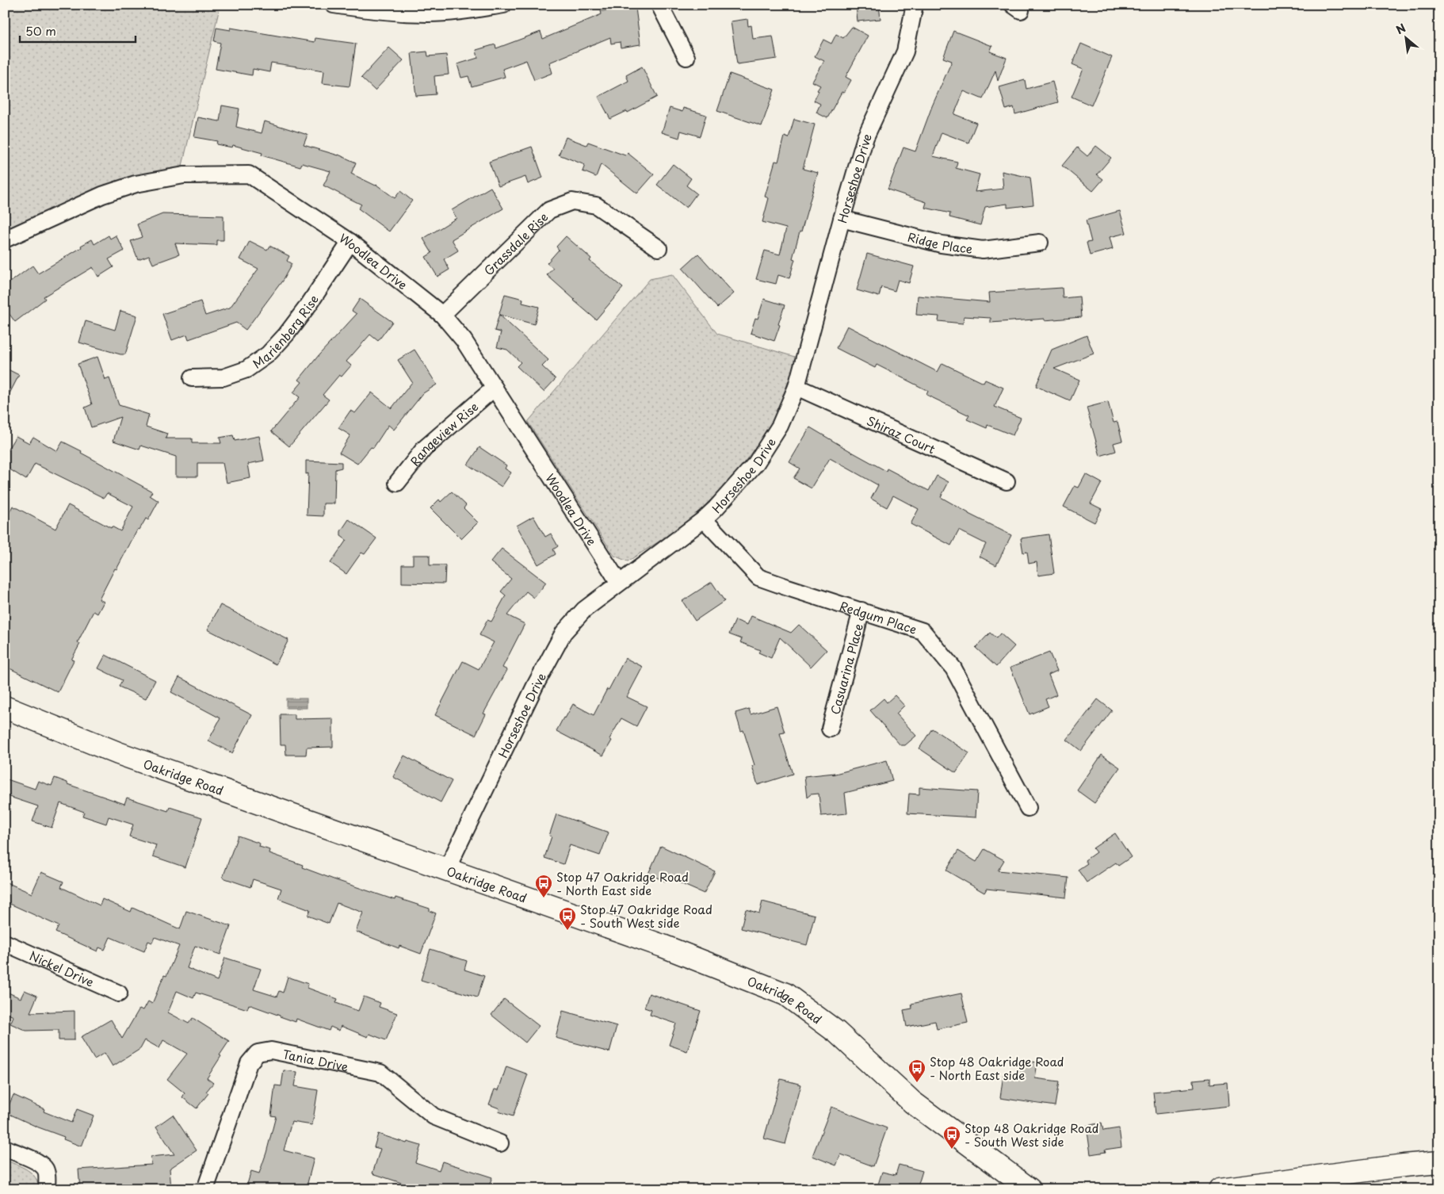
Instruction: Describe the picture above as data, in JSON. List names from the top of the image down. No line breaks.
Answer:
{"streets":{"street":["Horseshoe Drive","Ridge Place","Grassdale Rise","Woodlea Drive","Marienberg Rise","Rangeview Rise","Shiraz Court","Redgum Place","Casuarina Place","Oakridge Road","Nickel Drive","Tania Drive"]},"crossings":[["Horseshoe Drive","Ridge Place"],["Horseshoe Drive","Woodlea Drive"],["Horseshoe Drive","Shiraz Court"],["Horseshoe Drive","Redgum Place"],["Horseshoe Drive","Oakridge Road"],["Grassdale Rise","Woodlea Drive"],["Woodlea Drive","Marienberg Rise"],["Woodlea Drive","Rangeview Rise"],["Redgum Place","Casuarina Place"]],"places":{"bus stop":["Stop 47 Oakridge Road - North East side","Stop 47 Oakridge Road - South West side","Stop 48 Oakridge Road - North East side","Stop 48 Oakridge Road - South West side"]},"scale_bar":"50 m","north":"top left"}
